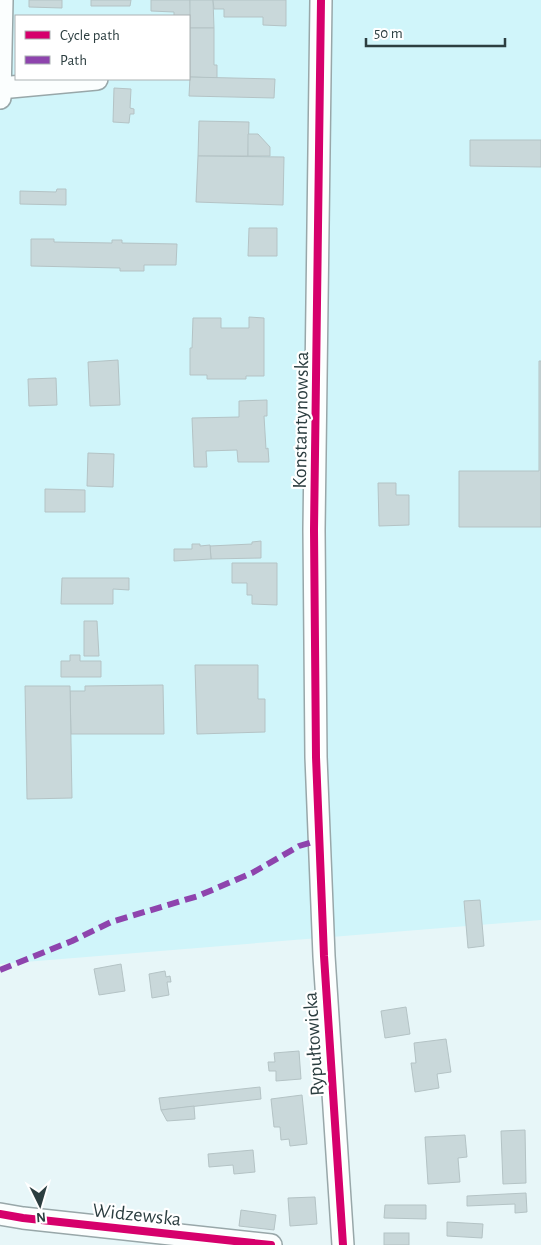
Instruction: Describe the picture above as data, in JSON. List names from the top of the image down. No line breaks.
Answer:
{"streets":{"street":["Konstantynowska","Rypułtowicka","Widzewska"]},"crossings":[["Konstantynowska","Rypułtowicka"]],"legend":["Cycle path","Path"],"scale_bar":"50 m","north":"bottom"}
